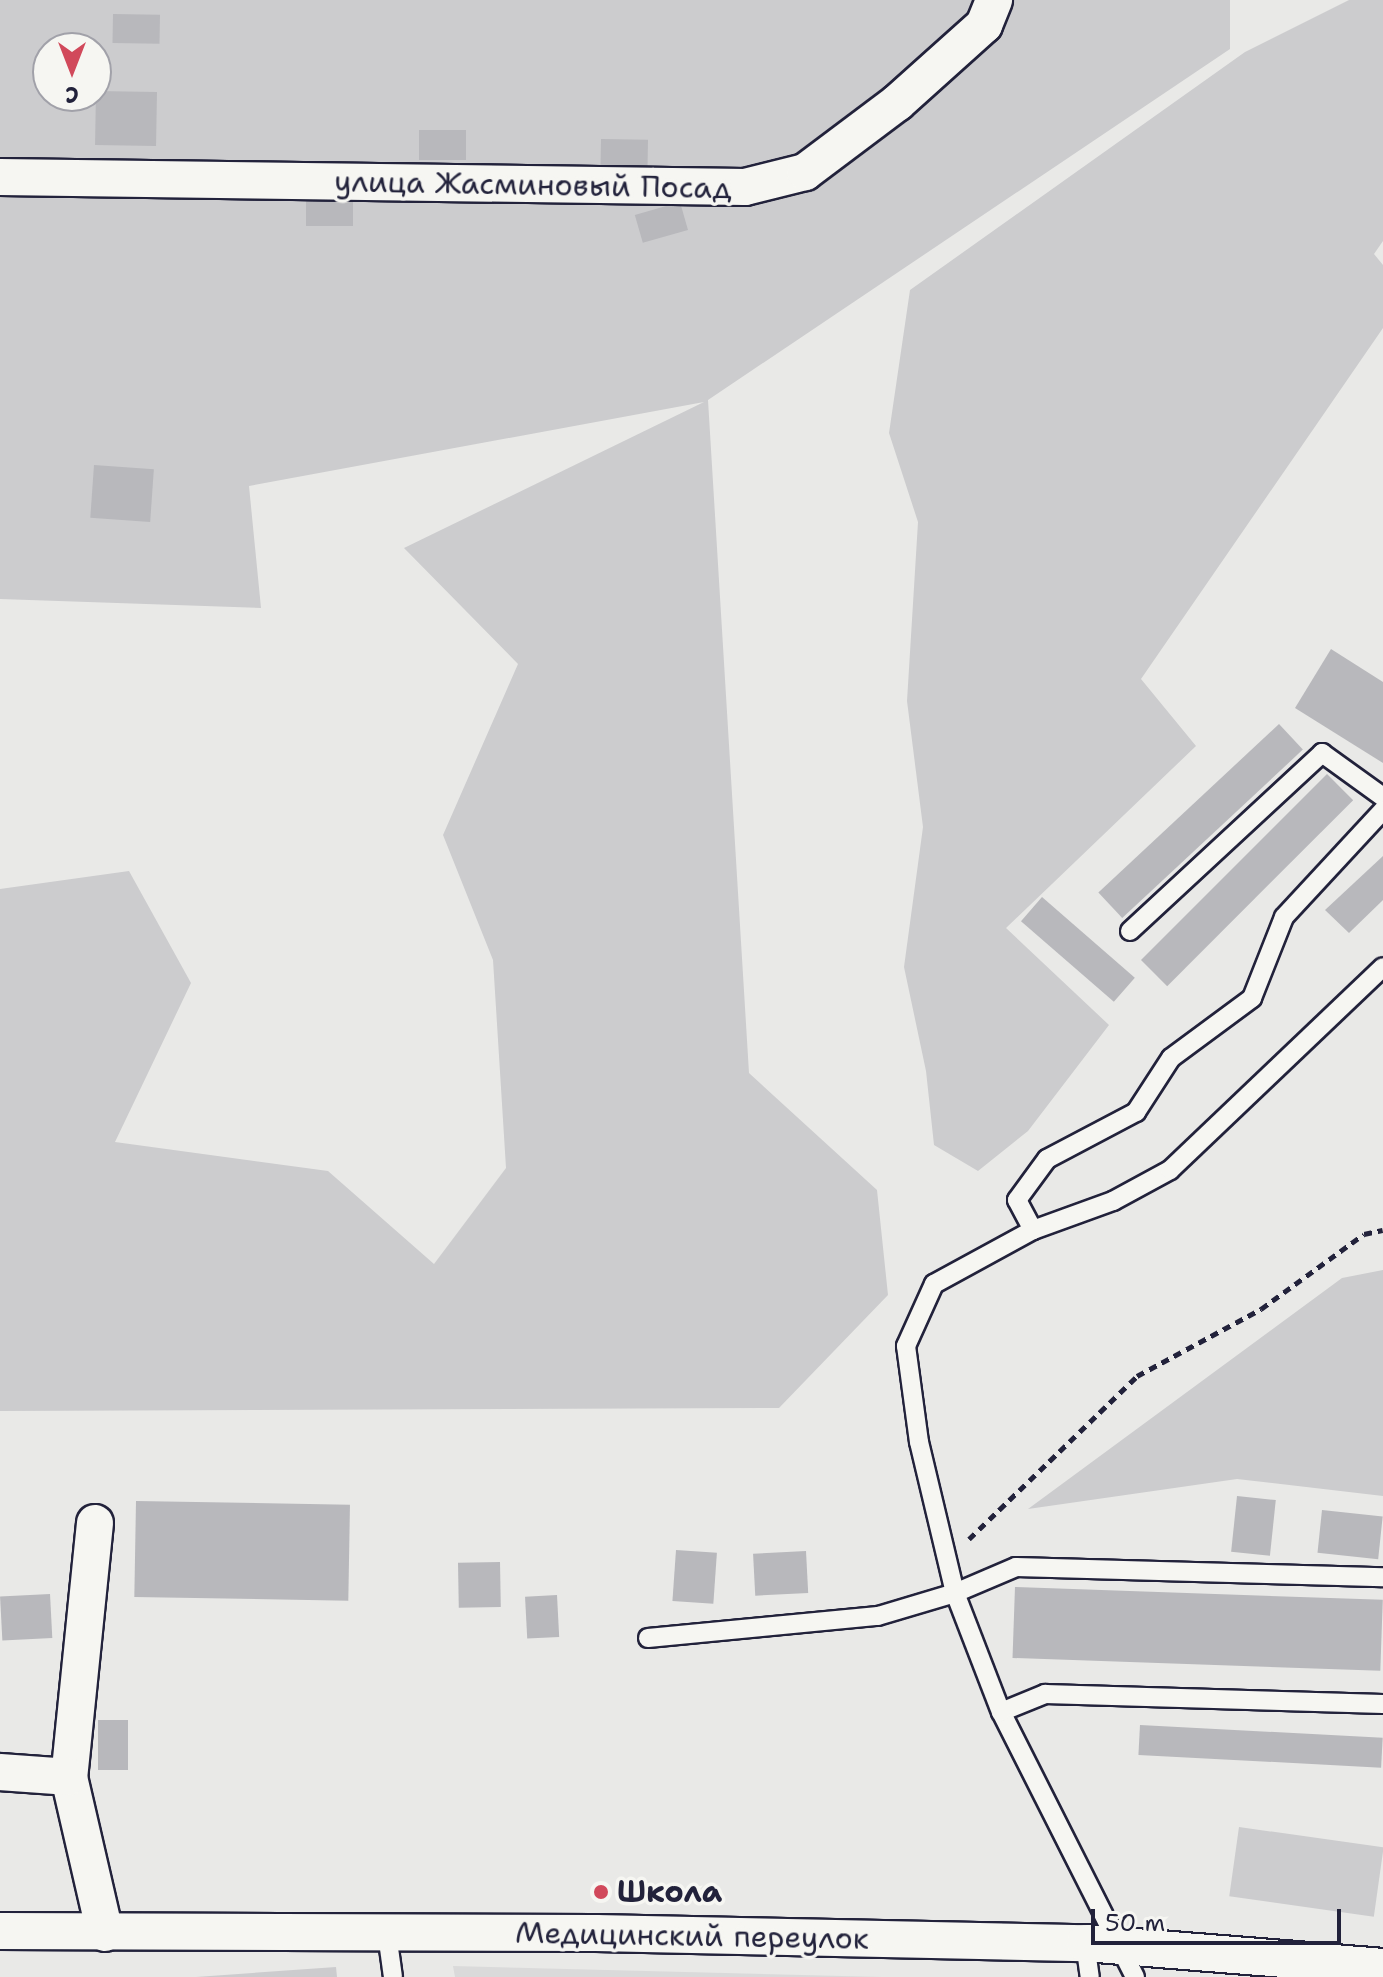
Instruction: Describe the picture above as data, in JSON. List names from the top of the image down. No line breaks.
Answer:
{"streets":{"street":["улица Жасминовый Посад","Медицинский переулок"]},"places":["Школа"],"scale_bar":"50 m","north":"bottom"}
